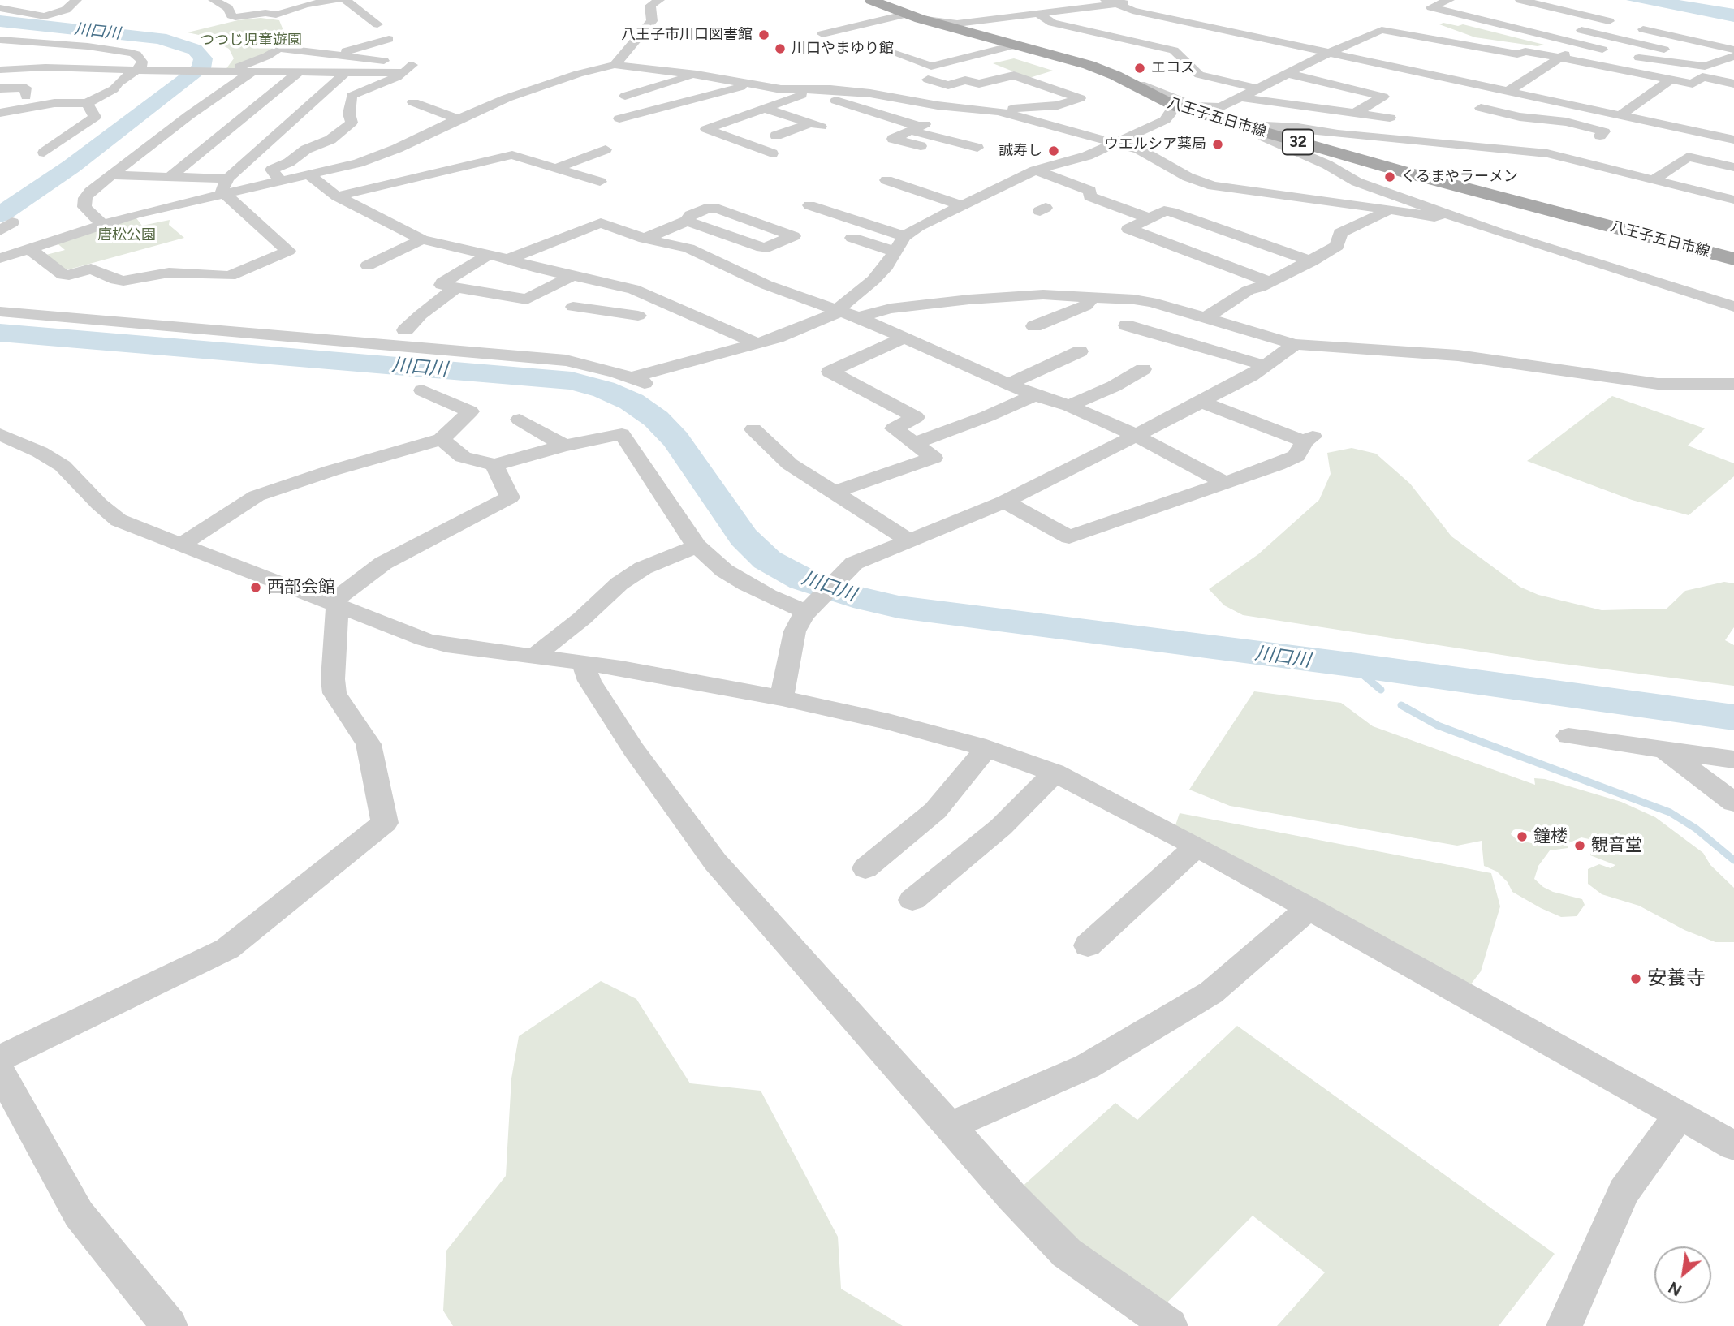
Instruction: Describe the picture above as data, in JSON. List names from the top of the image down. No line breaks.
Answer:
{"streets":{"main road":["八王子五日市線","32"]},"water":["川口川"],"parks":["つつじ児童遊園","唐松公園"],"places":["八王子市川口図書館","川口やまゆり館","エコス","ウエルシア薬局","誠寿し","くるまやラーメン","西部会館","鐘楼","観音堂","安養寺"],"north":"bottom left"}
